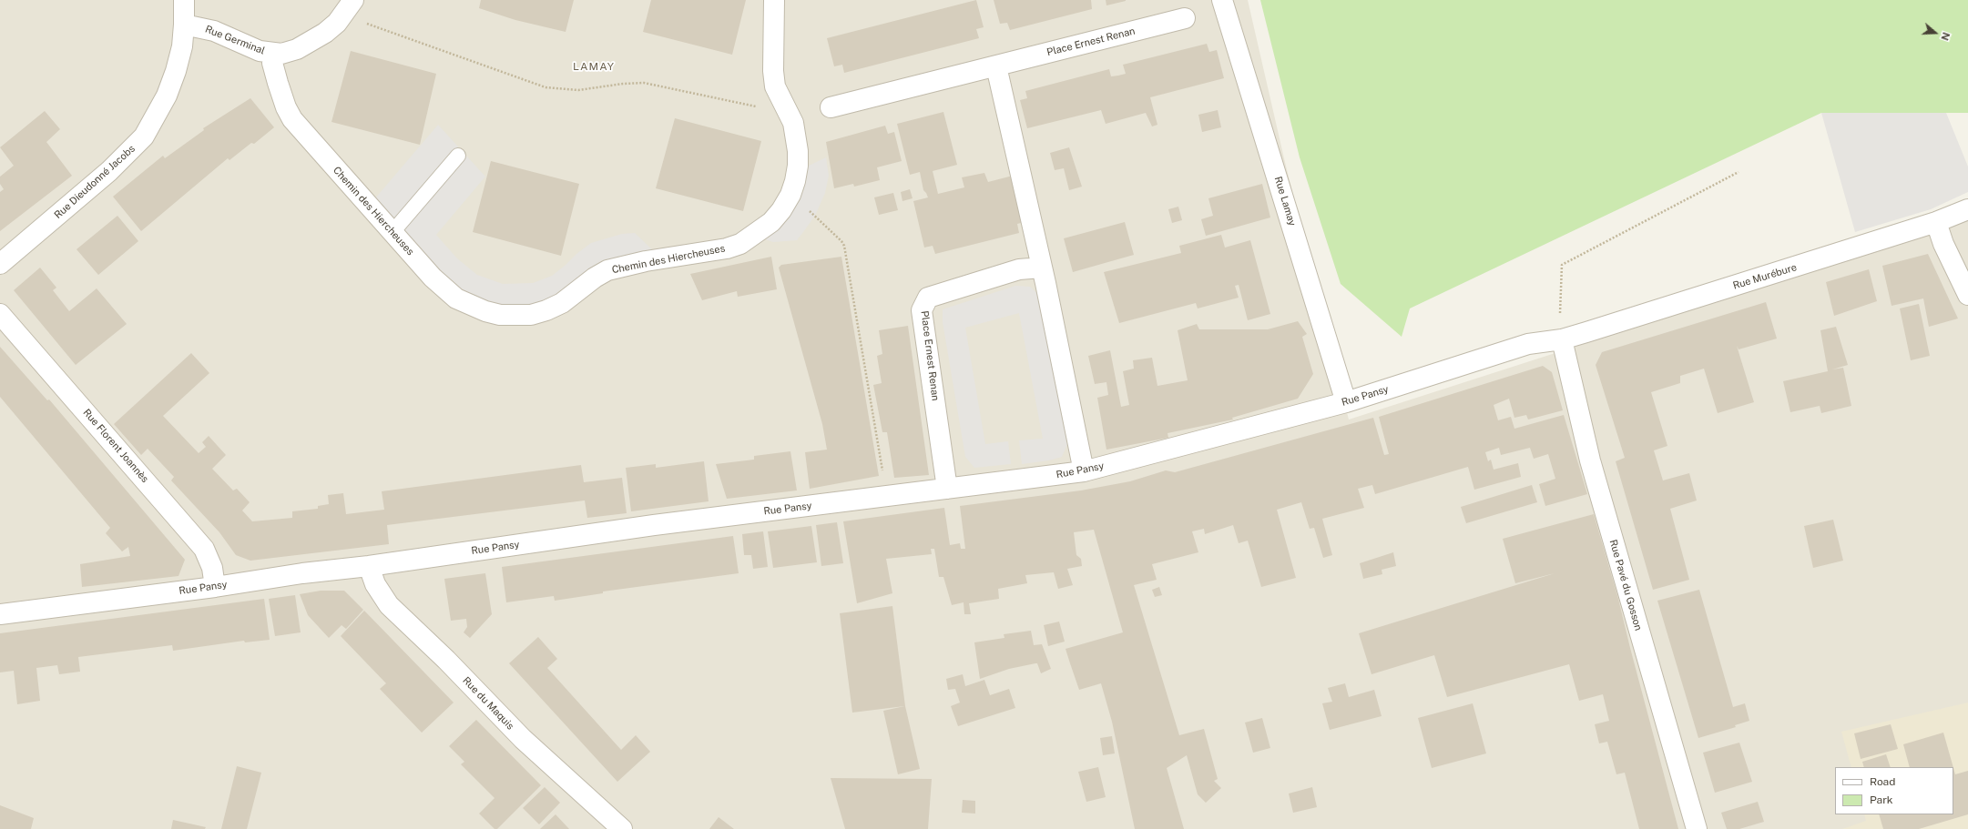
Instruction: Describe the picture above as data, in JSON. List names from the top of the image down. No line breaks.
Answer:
{"streets":{"street":["Rue Germinal","Place Ernest Renan","Rue Dieudonné Jacobs","Rue Lamay","Chemin des Hiercheuses","Rue Murébure","Rue Pansy","Rue Florent Joannès","Rue Pavé du Gosson","Rue du Maquis"]},"crossings":[["Rue Germinal","Rue Dieudonné Jacobs"],["Rue Germinal","Chemin des Hiercheuses"],["Place Ernest Renan","Rue Pansy"],["Rue Lamay","Rue Pansy"],["Rue Murébure","Rue Pansy"],["Rue Murébure","Rue Pavé du Gosson"],["Rue Pansy","Rue Florent Joannès"],["Rue Pansy","Rue Pavé du Gosson"],["Rue Pansy","Rue du Maquis"]],"districts":["LAMAY"],"legend":["Road","Park"],"north":"right"}
